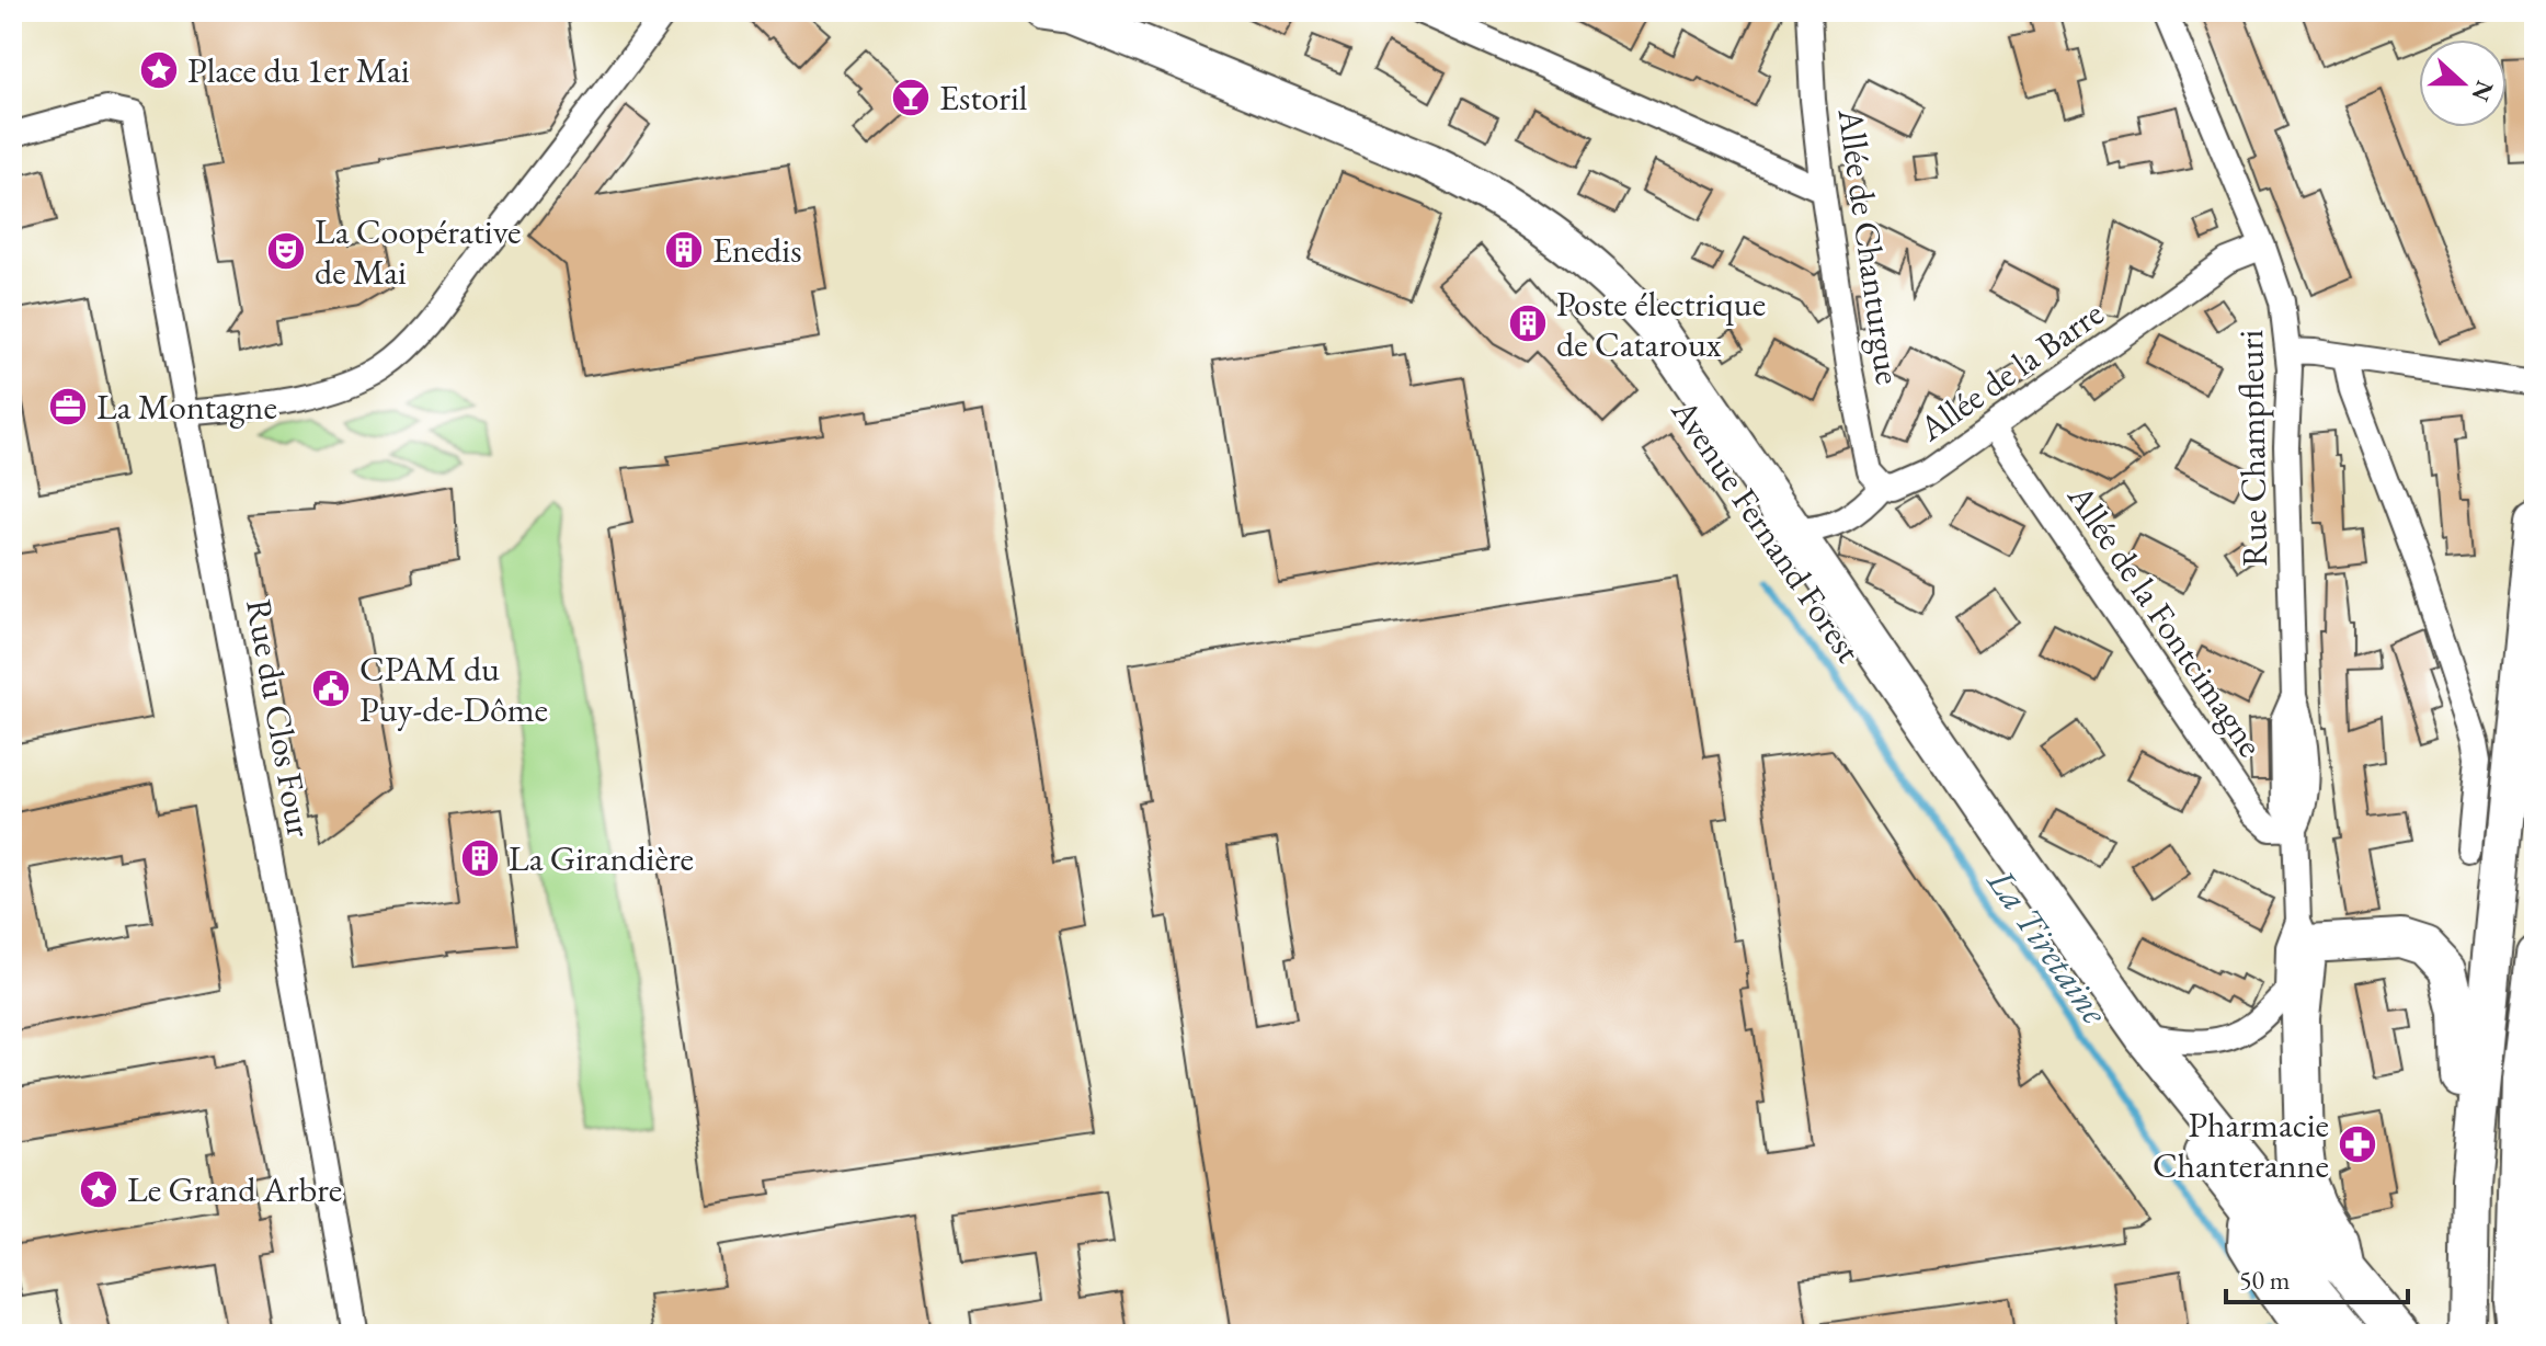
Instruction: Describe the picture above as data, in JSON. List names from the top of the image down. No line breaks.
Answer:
{"streets":{"main road":["Avenue Fernand Forest"],"street":["Allée de Chanturgue","Allée de la Barre","Rue Champfleuri","Allée de la Fontcimagne","Rue du Clos Four"]},"crossings":[["Allée de Chanturgue","Allée de la Barre"],["Allée de la Barre","Rue Champfleuri"],["Allée de la Barre","Avenue Fernand Forest"],["Allée de la Barre","Allée de la Fontcimagne"],["Rue Champfleuri","Allée de la Fontcimagne"]],"water":["La Tiretaine"],"places":{"place":["Place du 1er Mai","Le Grand Arbre"],"bar":["Estoril"],"building":["Enedis","Poste électrique de Cataroux","La Girandière"],"theatre":["La Coopérative de Mai"],"office":["La Montagne"],"public building":["CPAM du Puy-de-Dôme"],"pharmacy":["Pharmacie Chanteranne"]},"scale_bar":"50 m","north":"right"}
